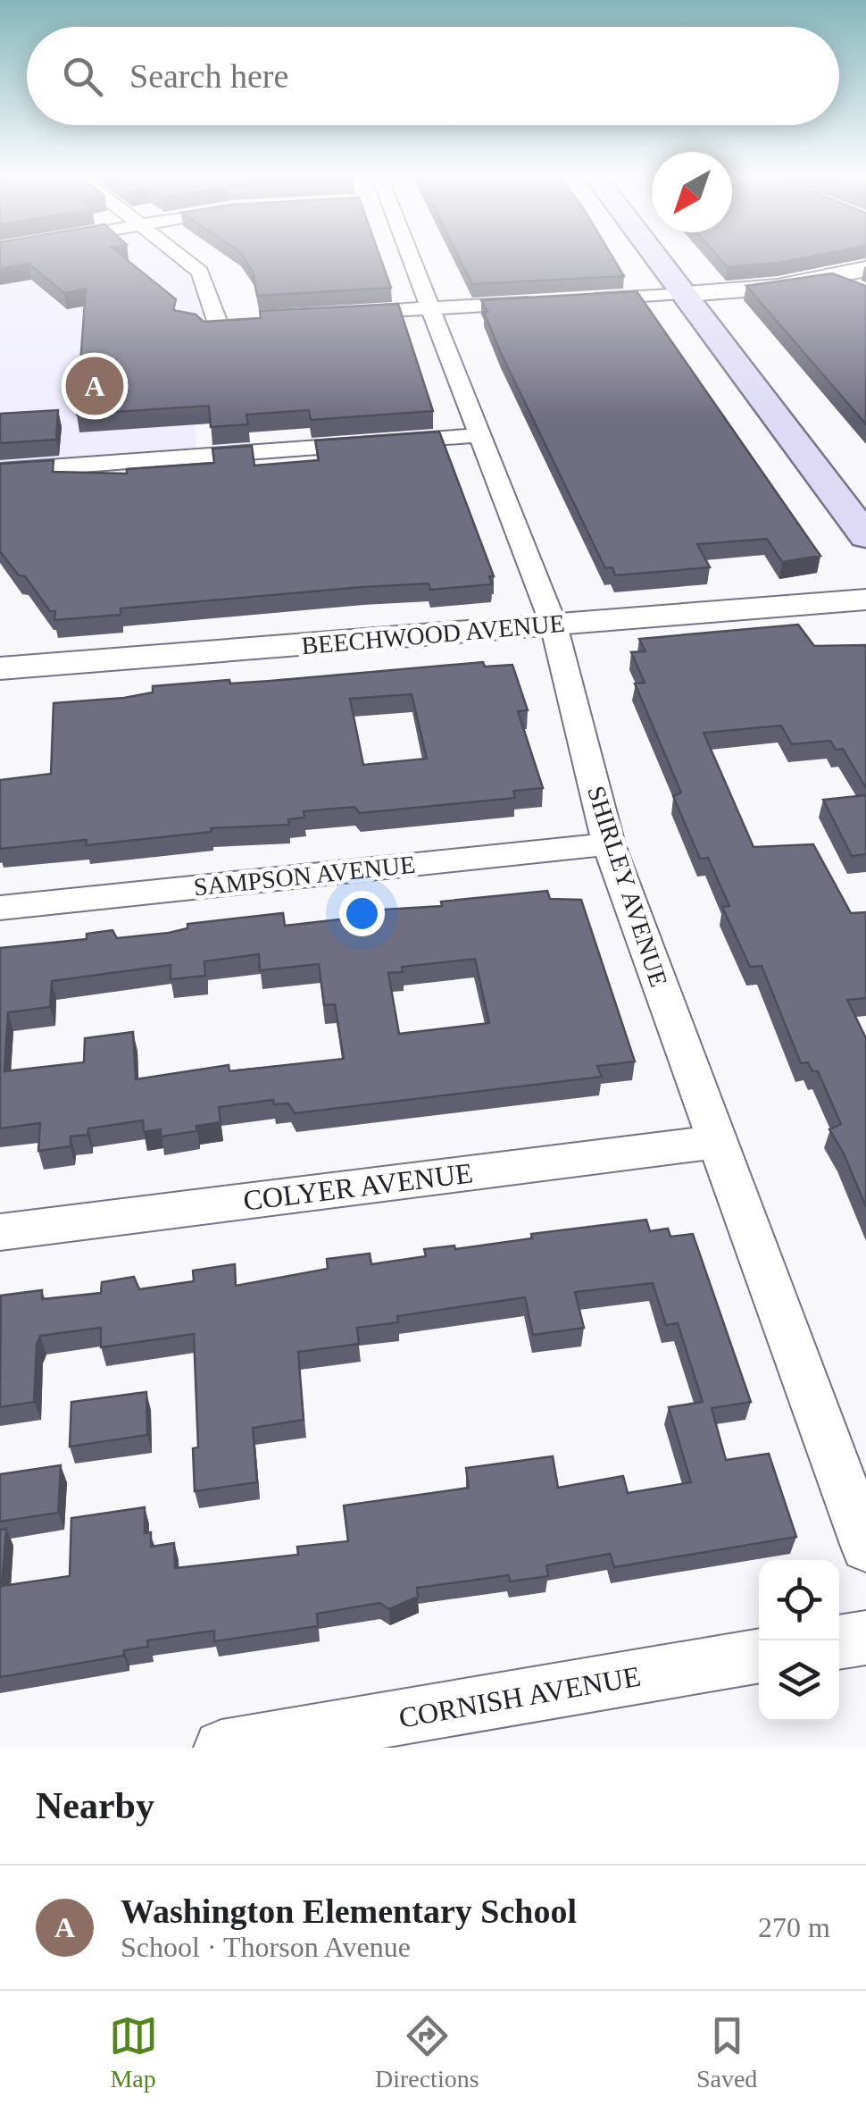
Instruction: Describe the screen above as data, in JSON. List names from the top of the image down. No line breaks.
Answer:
{"streets":{"street":["BEECHWOOD AVENUE","SAMPSON AVENUE","SHIRLEY AVENUE","COLYER AVENUE","CORNISH AVENUE"]},"crossings":[["BEECHWOOD AVENUE","SHIRLEY AVENUE"],["SAMPSON AVENUE","SHIRLEY AVENUE"],["SHIRLEY AVENUE","COLYER AVENUE"]],"north":"bottom left","page":{"search":"Search here","pins":"A","heading":"Nearby","list":[{"mark":"A","name":"Washington Elementary School","note":"School · Thorson Avenue","value":"270 m"}],"nav":["Map","Directions","Saved"]}}
